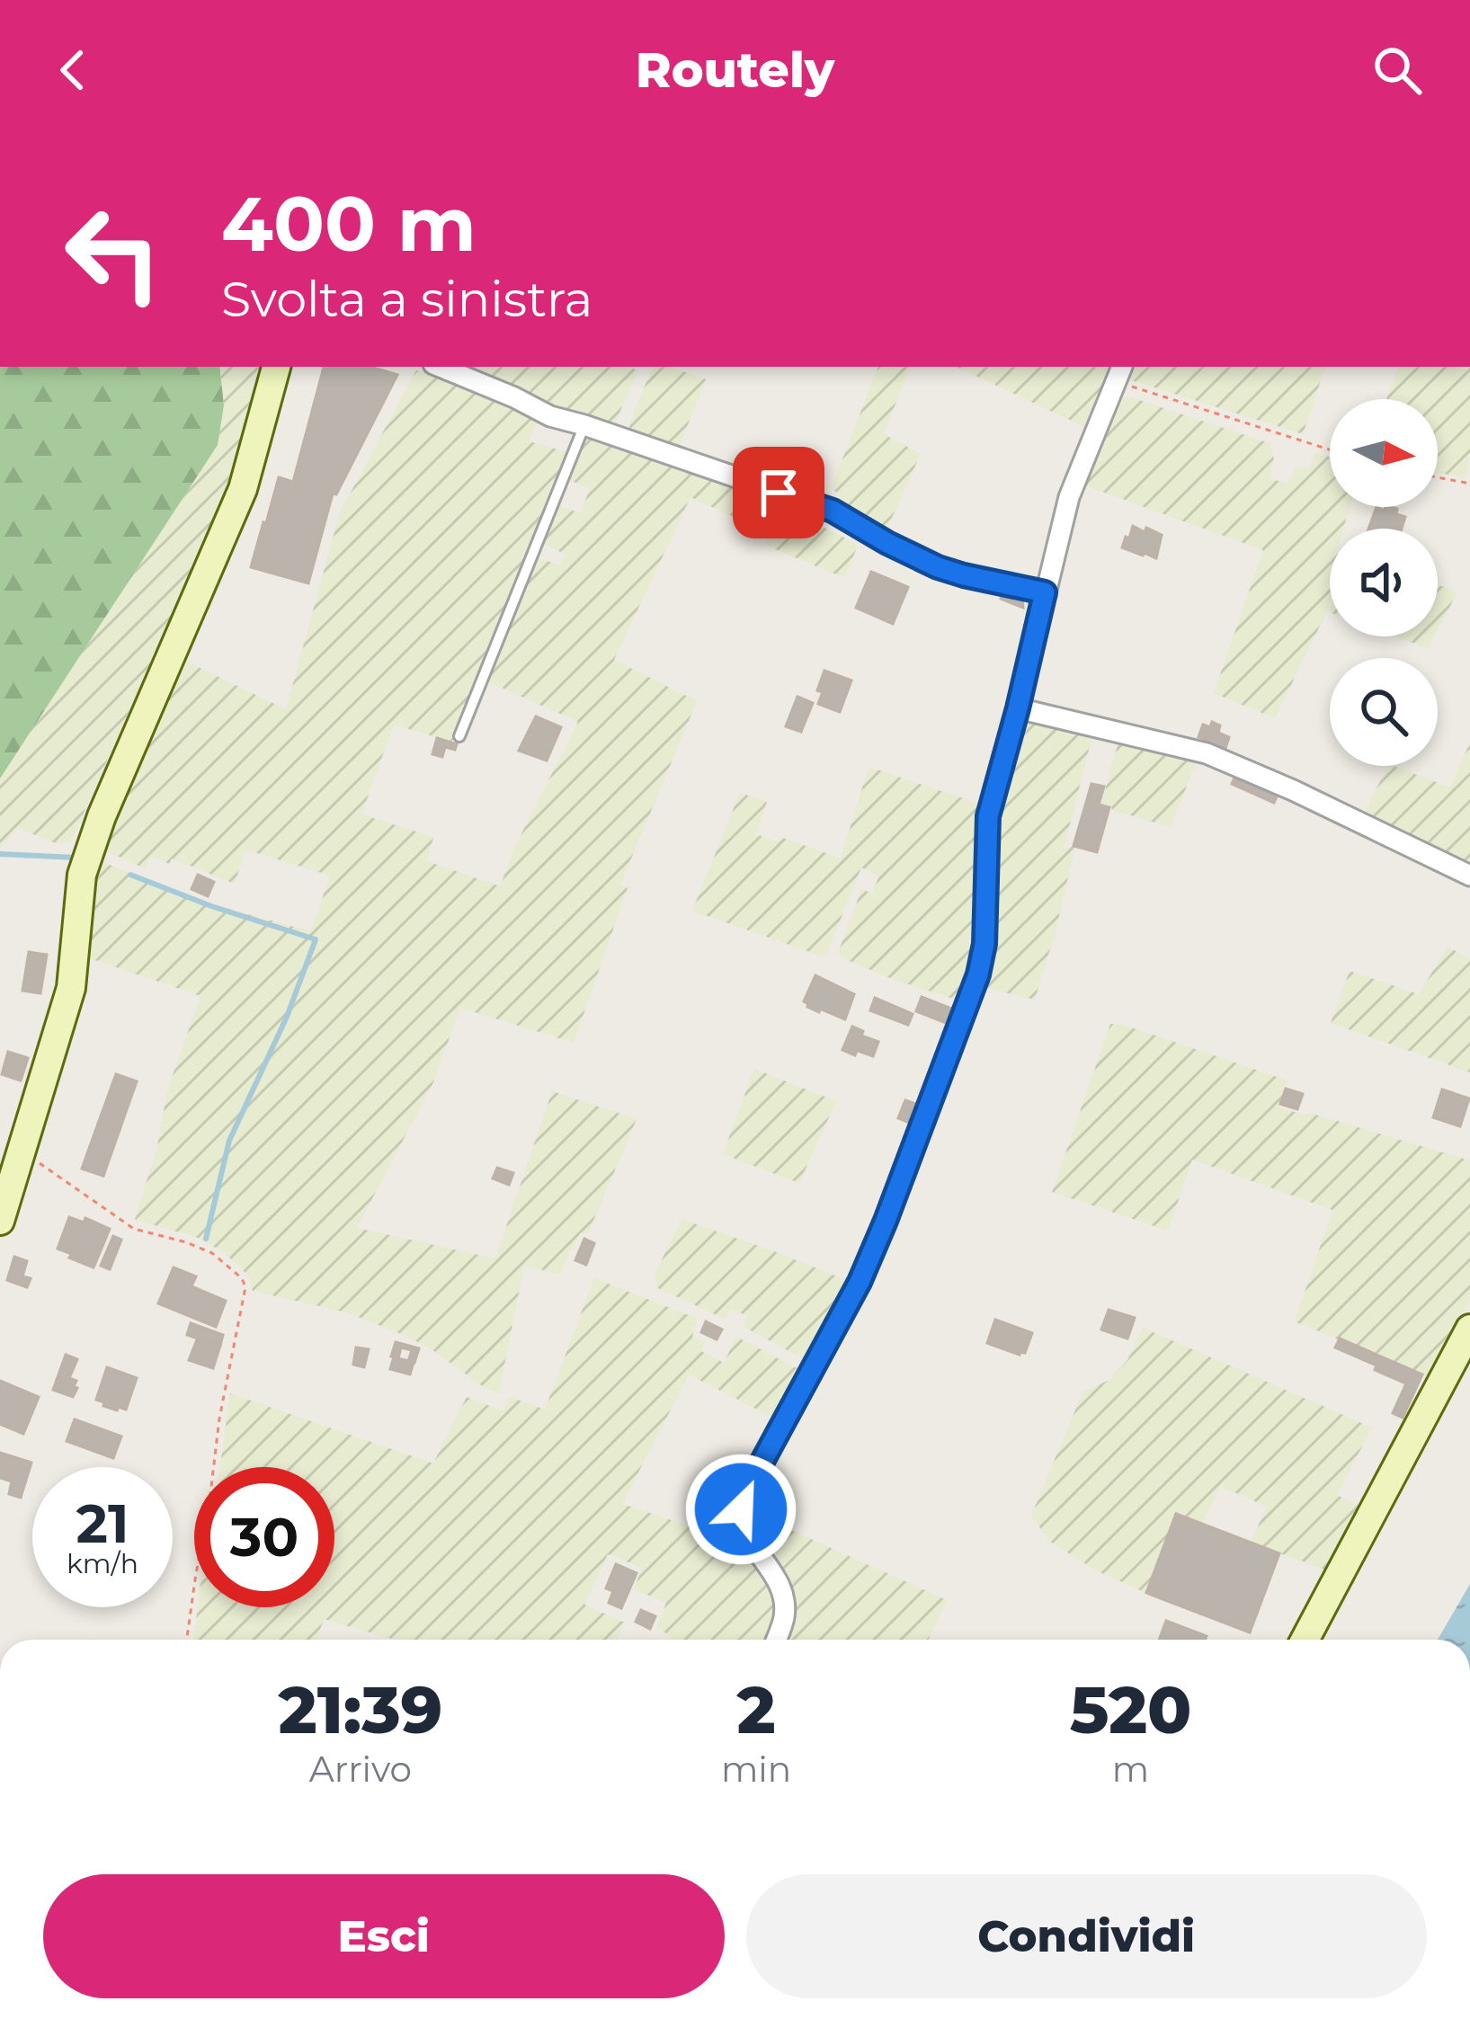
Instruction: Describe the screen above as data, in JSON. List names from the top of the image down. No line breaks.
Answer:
{"north":"right","page":{"header":"Routely","turn":["400 m","Svolta a sinistra"],"speed":"21 km/h","limit":"30","eta":["21:39","Arrivo","2","min","520","m"],"buttons":["Esci","Condividi"]}}
